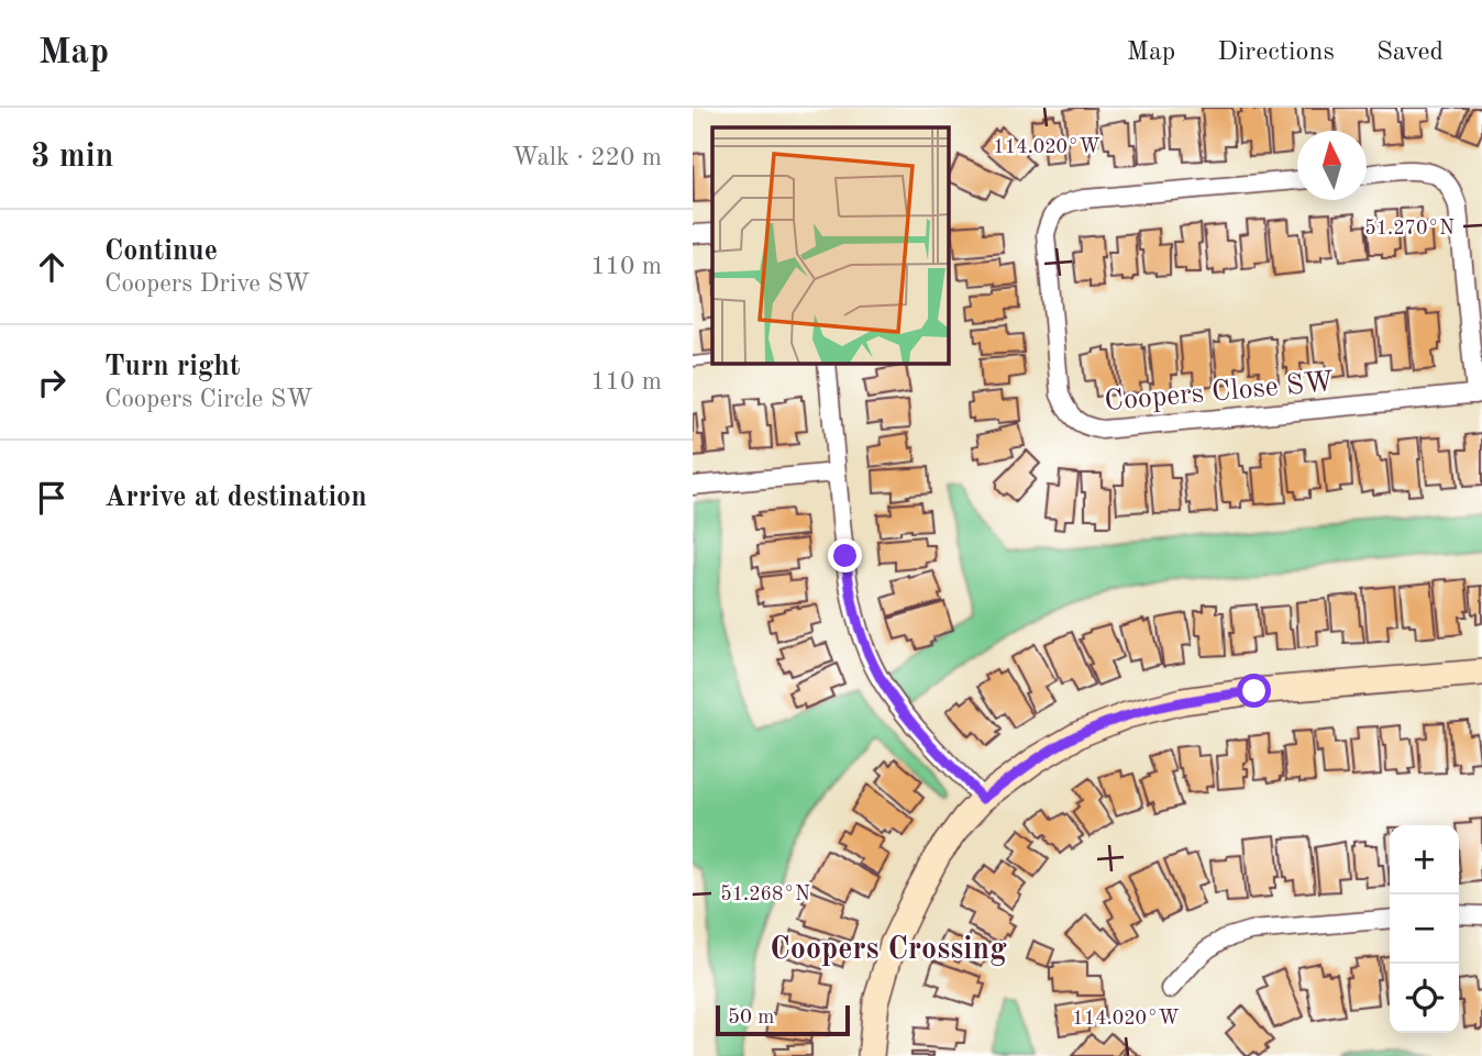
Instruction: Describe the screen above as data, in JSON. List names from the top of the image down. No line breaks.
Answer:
{"streets":{"street":["Coopers Close SW"]},"districts":["Coopers Crossing"],"scale_bar":"50 m","north":"top","page":{"header":"Map","nav":["Map","Directions","Saved"],"heading":["3 min","Walk · 220 m"],"list":[["Continue","Coopers Drive SW","110 m"],["Turn right","Coopers Circle SW","110 m"],"Arrive at destination"],"map_buttons":["+","−"],"scale":"50 m"},"coordinates":["114.020°W","51.270°N","51.268°N"]}
